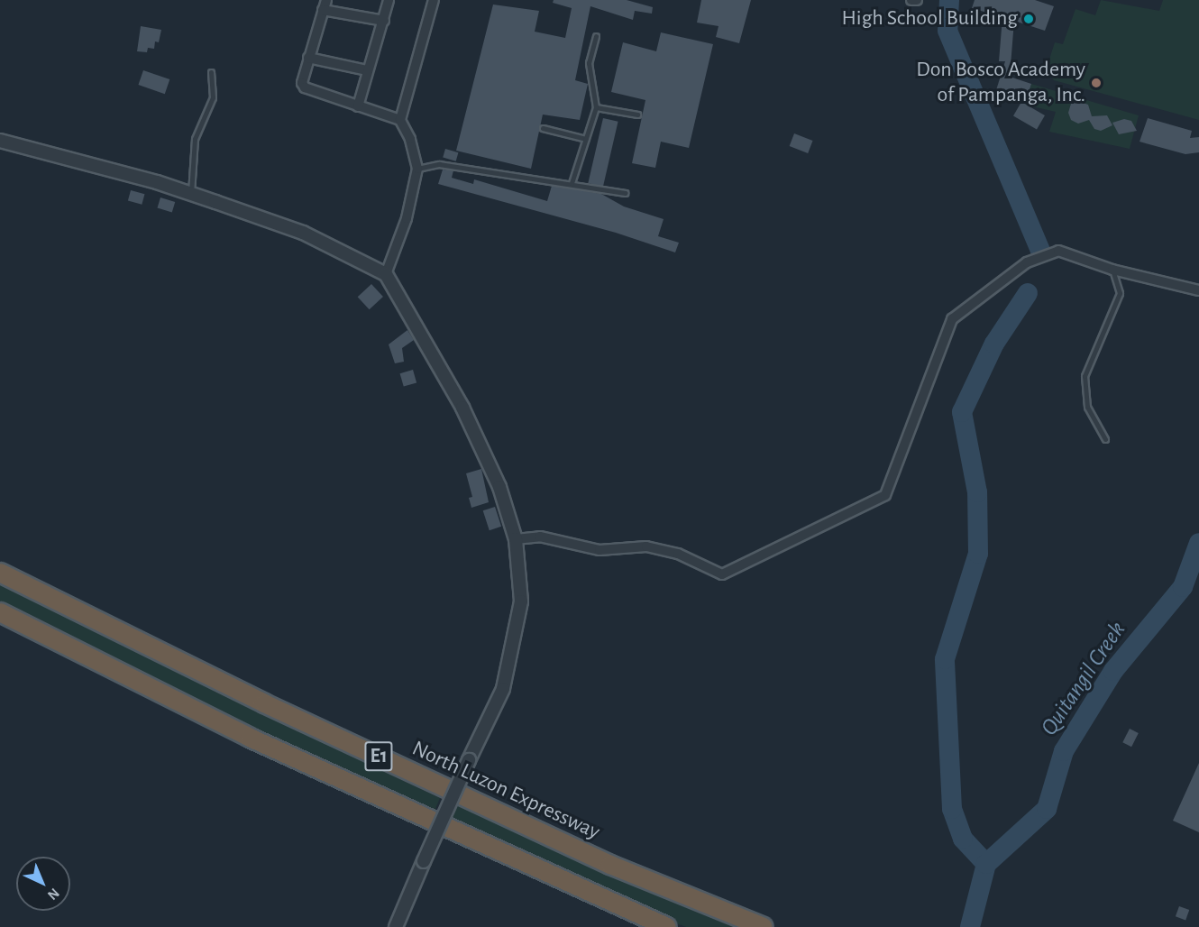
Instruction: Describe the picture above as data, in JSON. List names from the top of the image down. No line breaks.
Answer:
{"streets":{"highway":["E1","North Luzon Expressway"]},"water":["Quitangil Creek"],"places":["High School Building","Don Bosco Academy of Pampanga, Inc."],"north":"bottom right"}
